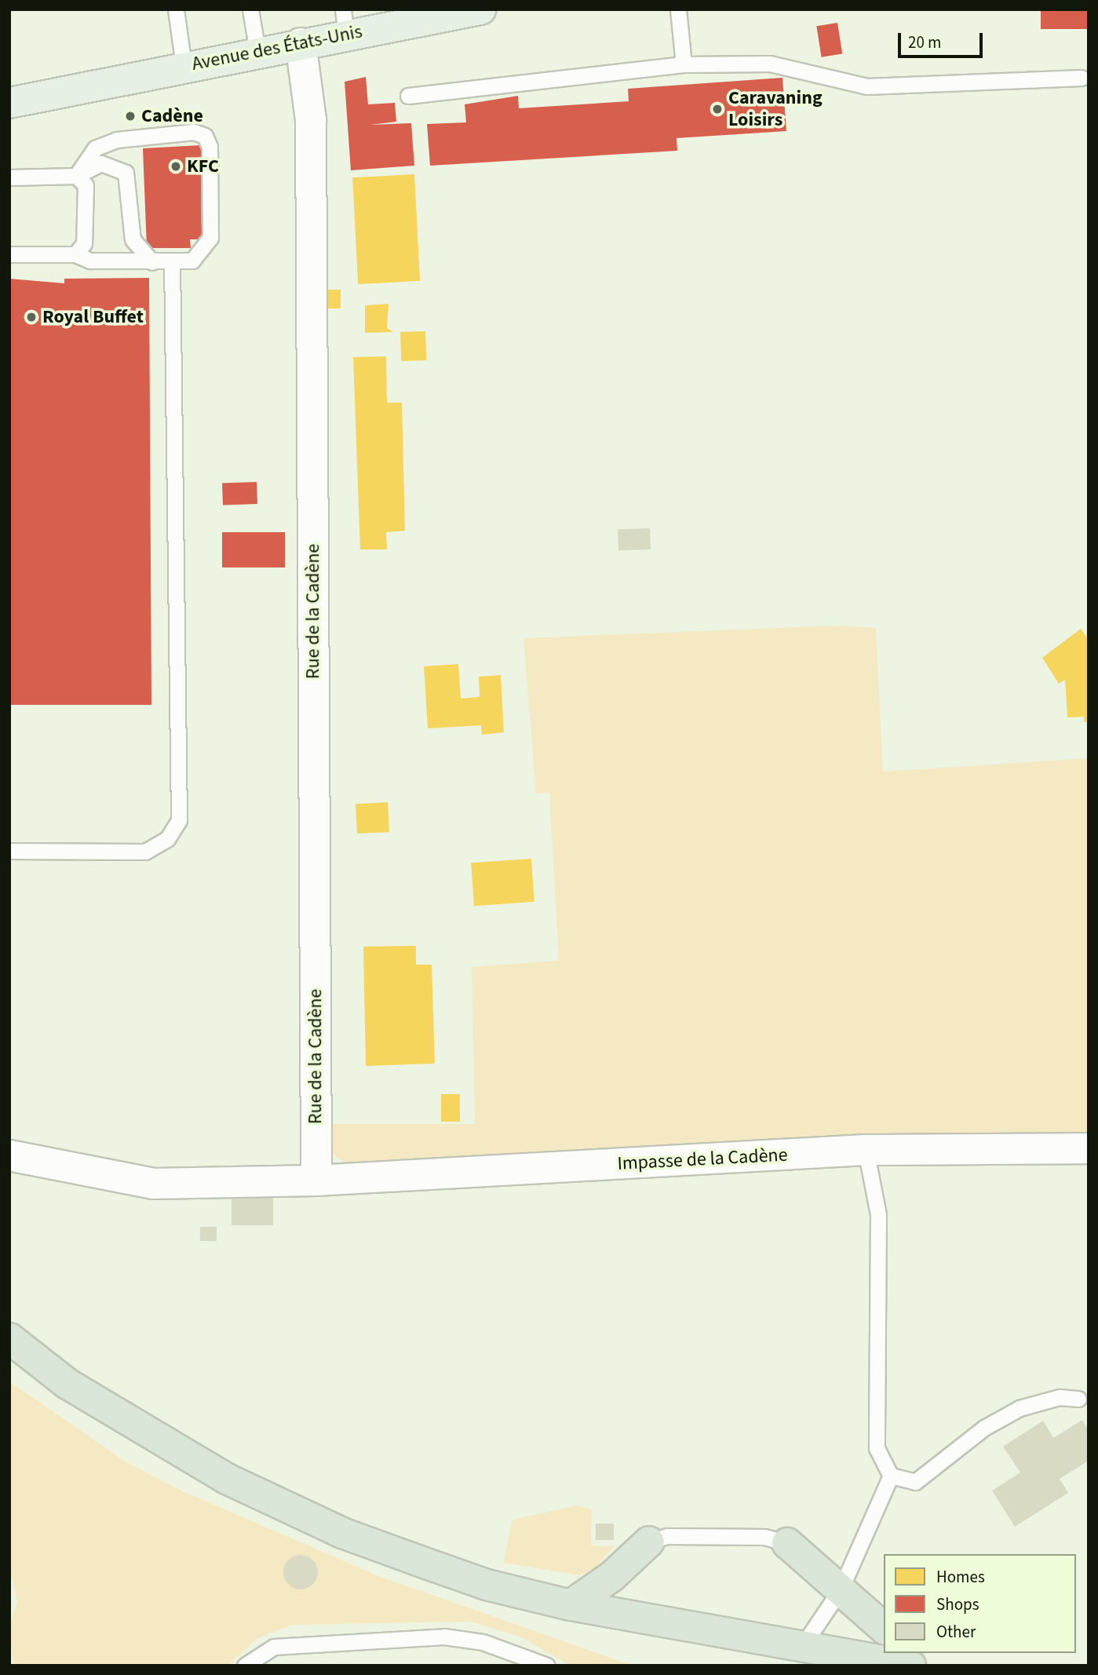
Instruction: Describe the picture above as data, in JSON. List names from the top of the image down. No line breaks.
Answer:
{"streets":{"main road":["Avenue des États-Unis"],"street":["Rue de la Cadène","Impasse de la Cadène"]},"crossings":[["Avenue des États-Unis","Rue de la Cadène"],["Rue de la Cadène","Impasse de la Cadène"]],"places":["Caravaning Loisirs","Cadène","KFC","Royal Buffet"],"legend":["Homes","Shops","Other"],"scale_bar":"20 m"}
